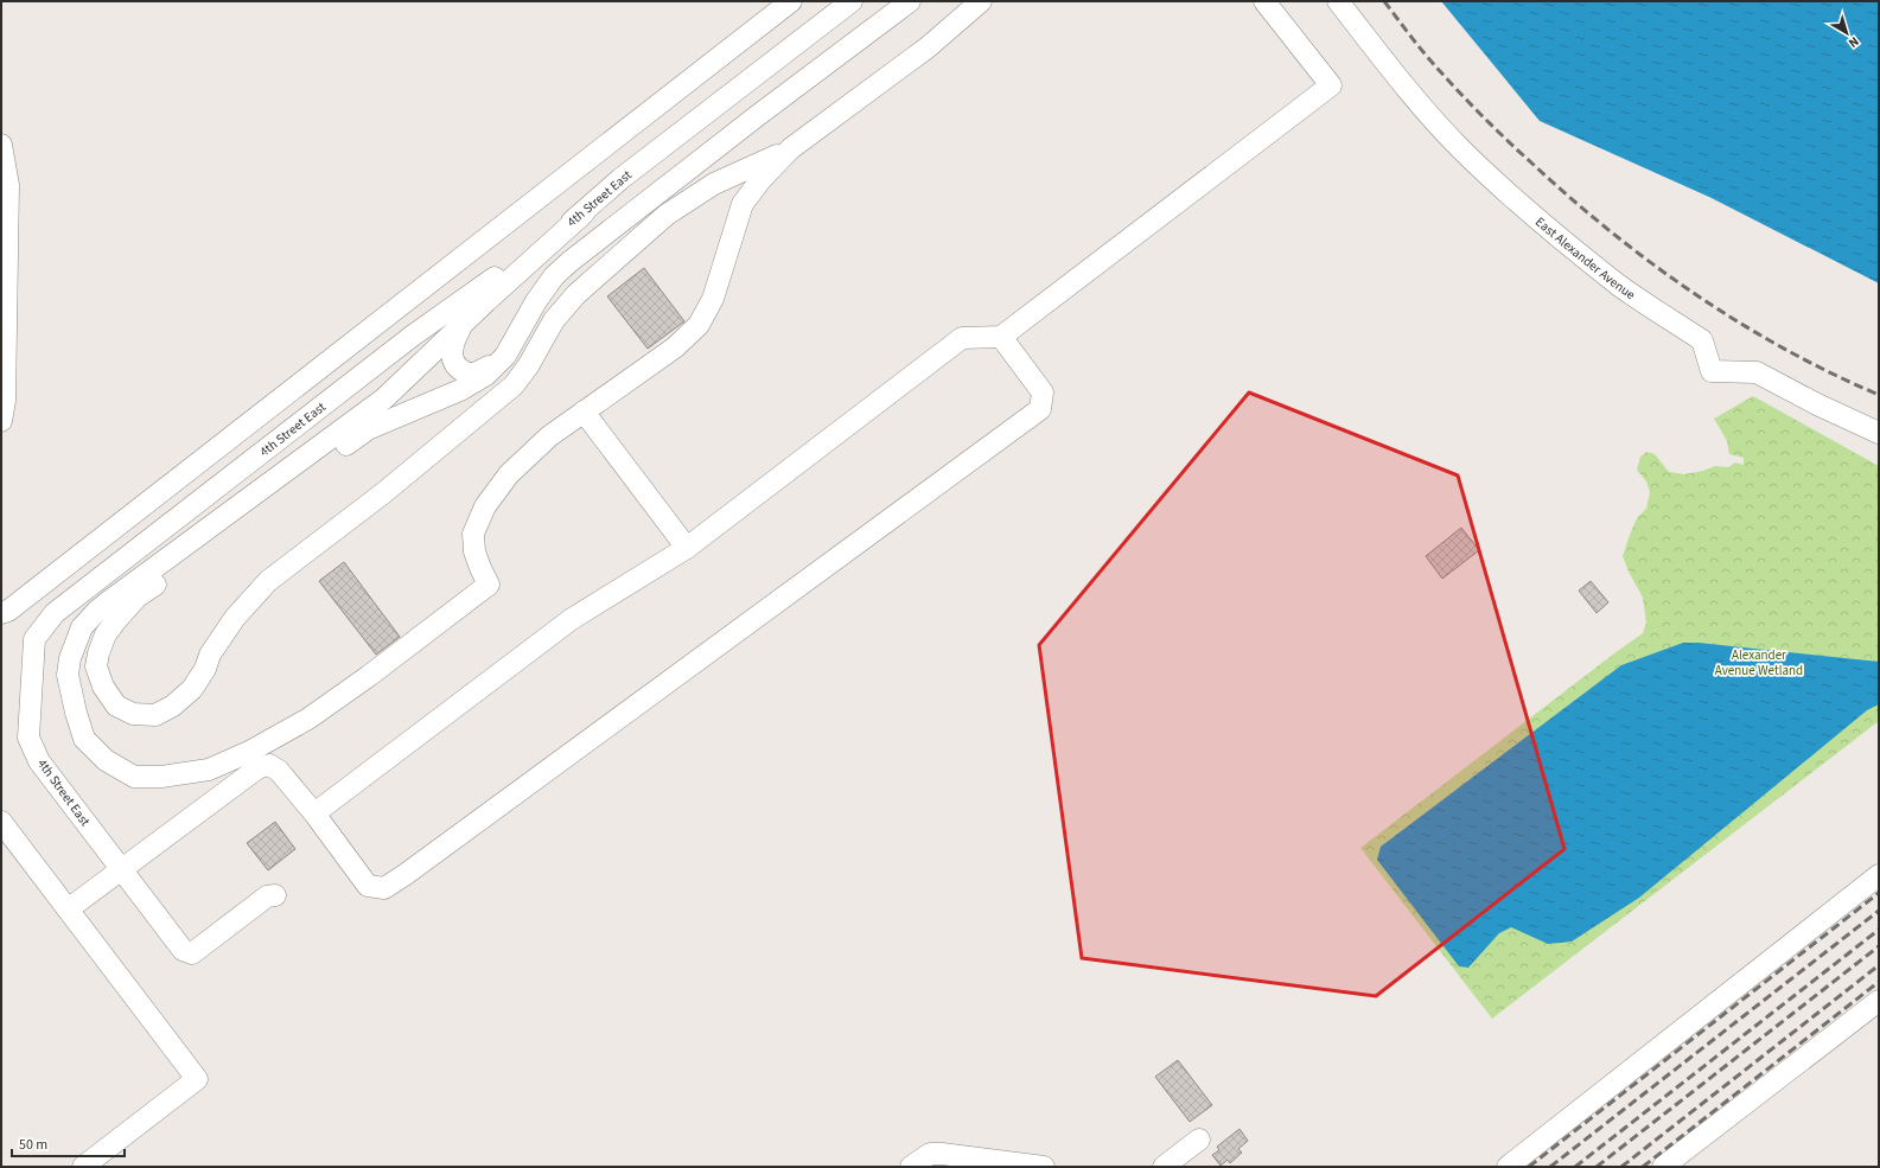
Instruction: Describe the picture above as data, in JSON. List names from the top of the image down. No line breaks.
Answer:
{"streets":{"street":["4th Street East","East Alexander Avenue"]},"parks":["Alexander Avenue Wetland"],"scale_bar":"50 m","north":"bottom right"}
